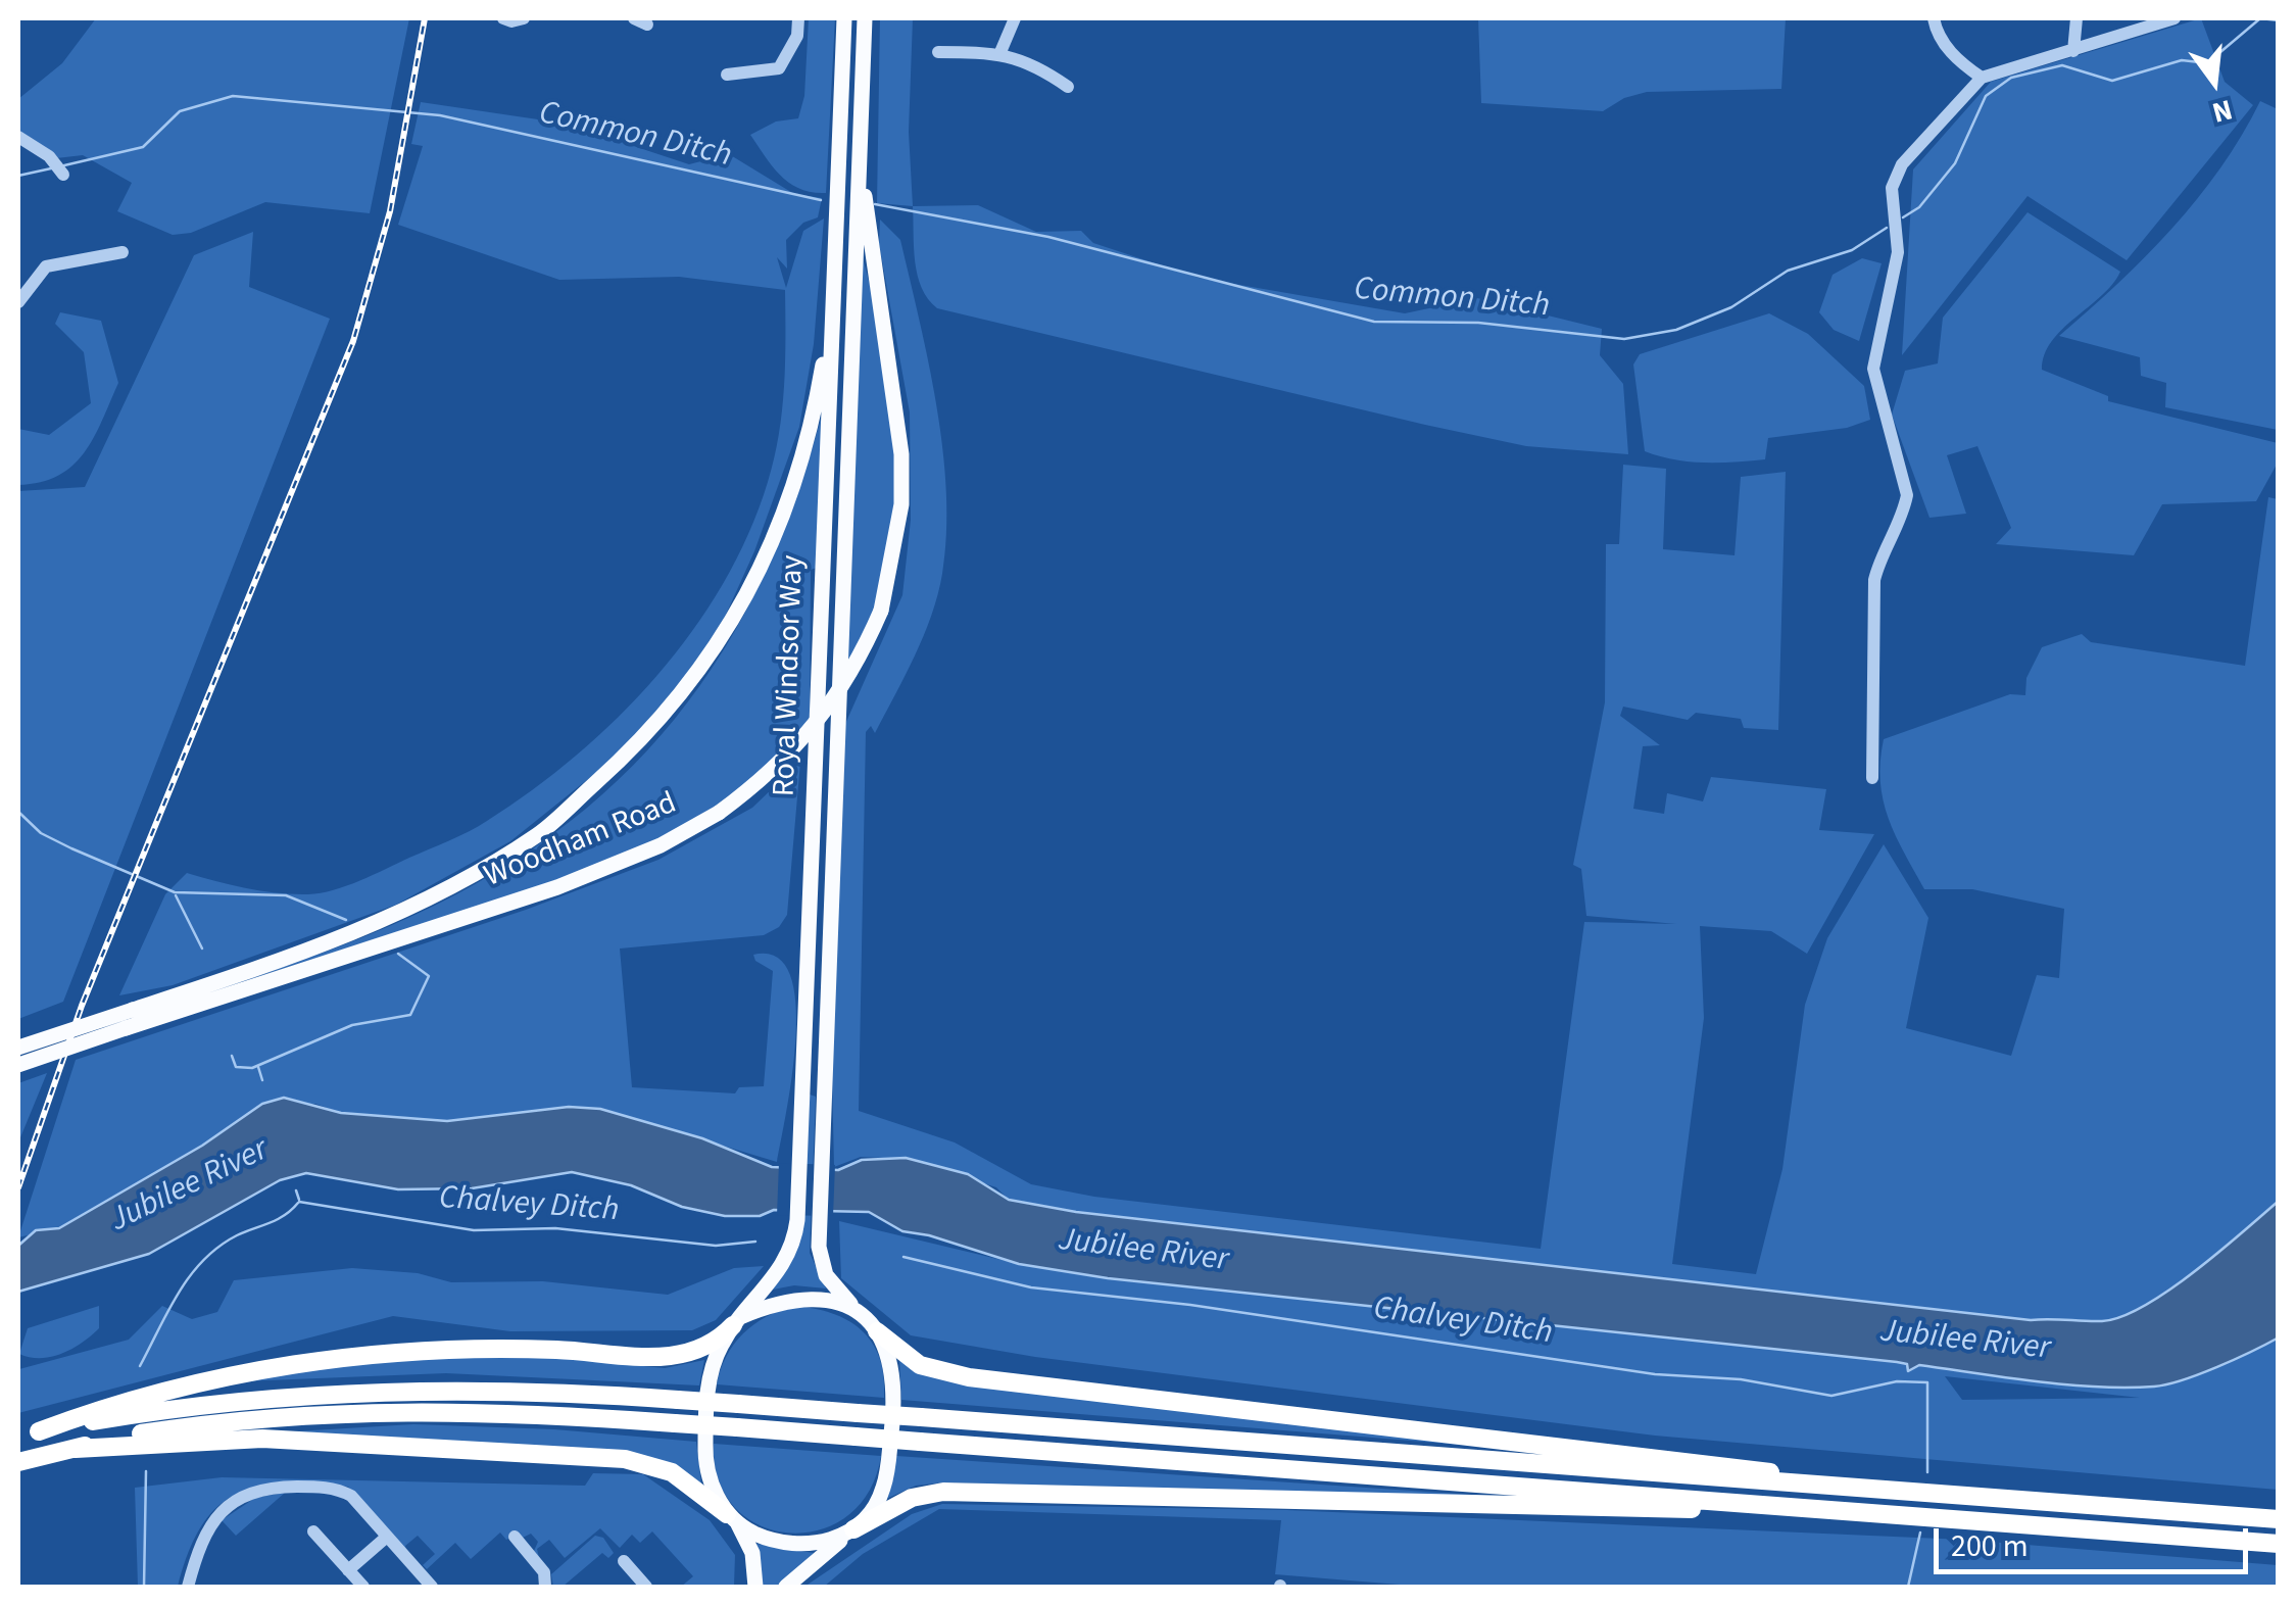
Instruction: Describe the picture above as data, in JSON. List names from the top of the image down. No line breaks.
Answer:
{"streets":{"main road":["Royal Windsor Way","Woodham Road"]},"crossings":[["Royal Windsor Way","Woodham Road"]],"water":["Common Ditch","Jubilee River","Chalvey Ditch"],"scale_bar":"200 m","north":"bottom"}
